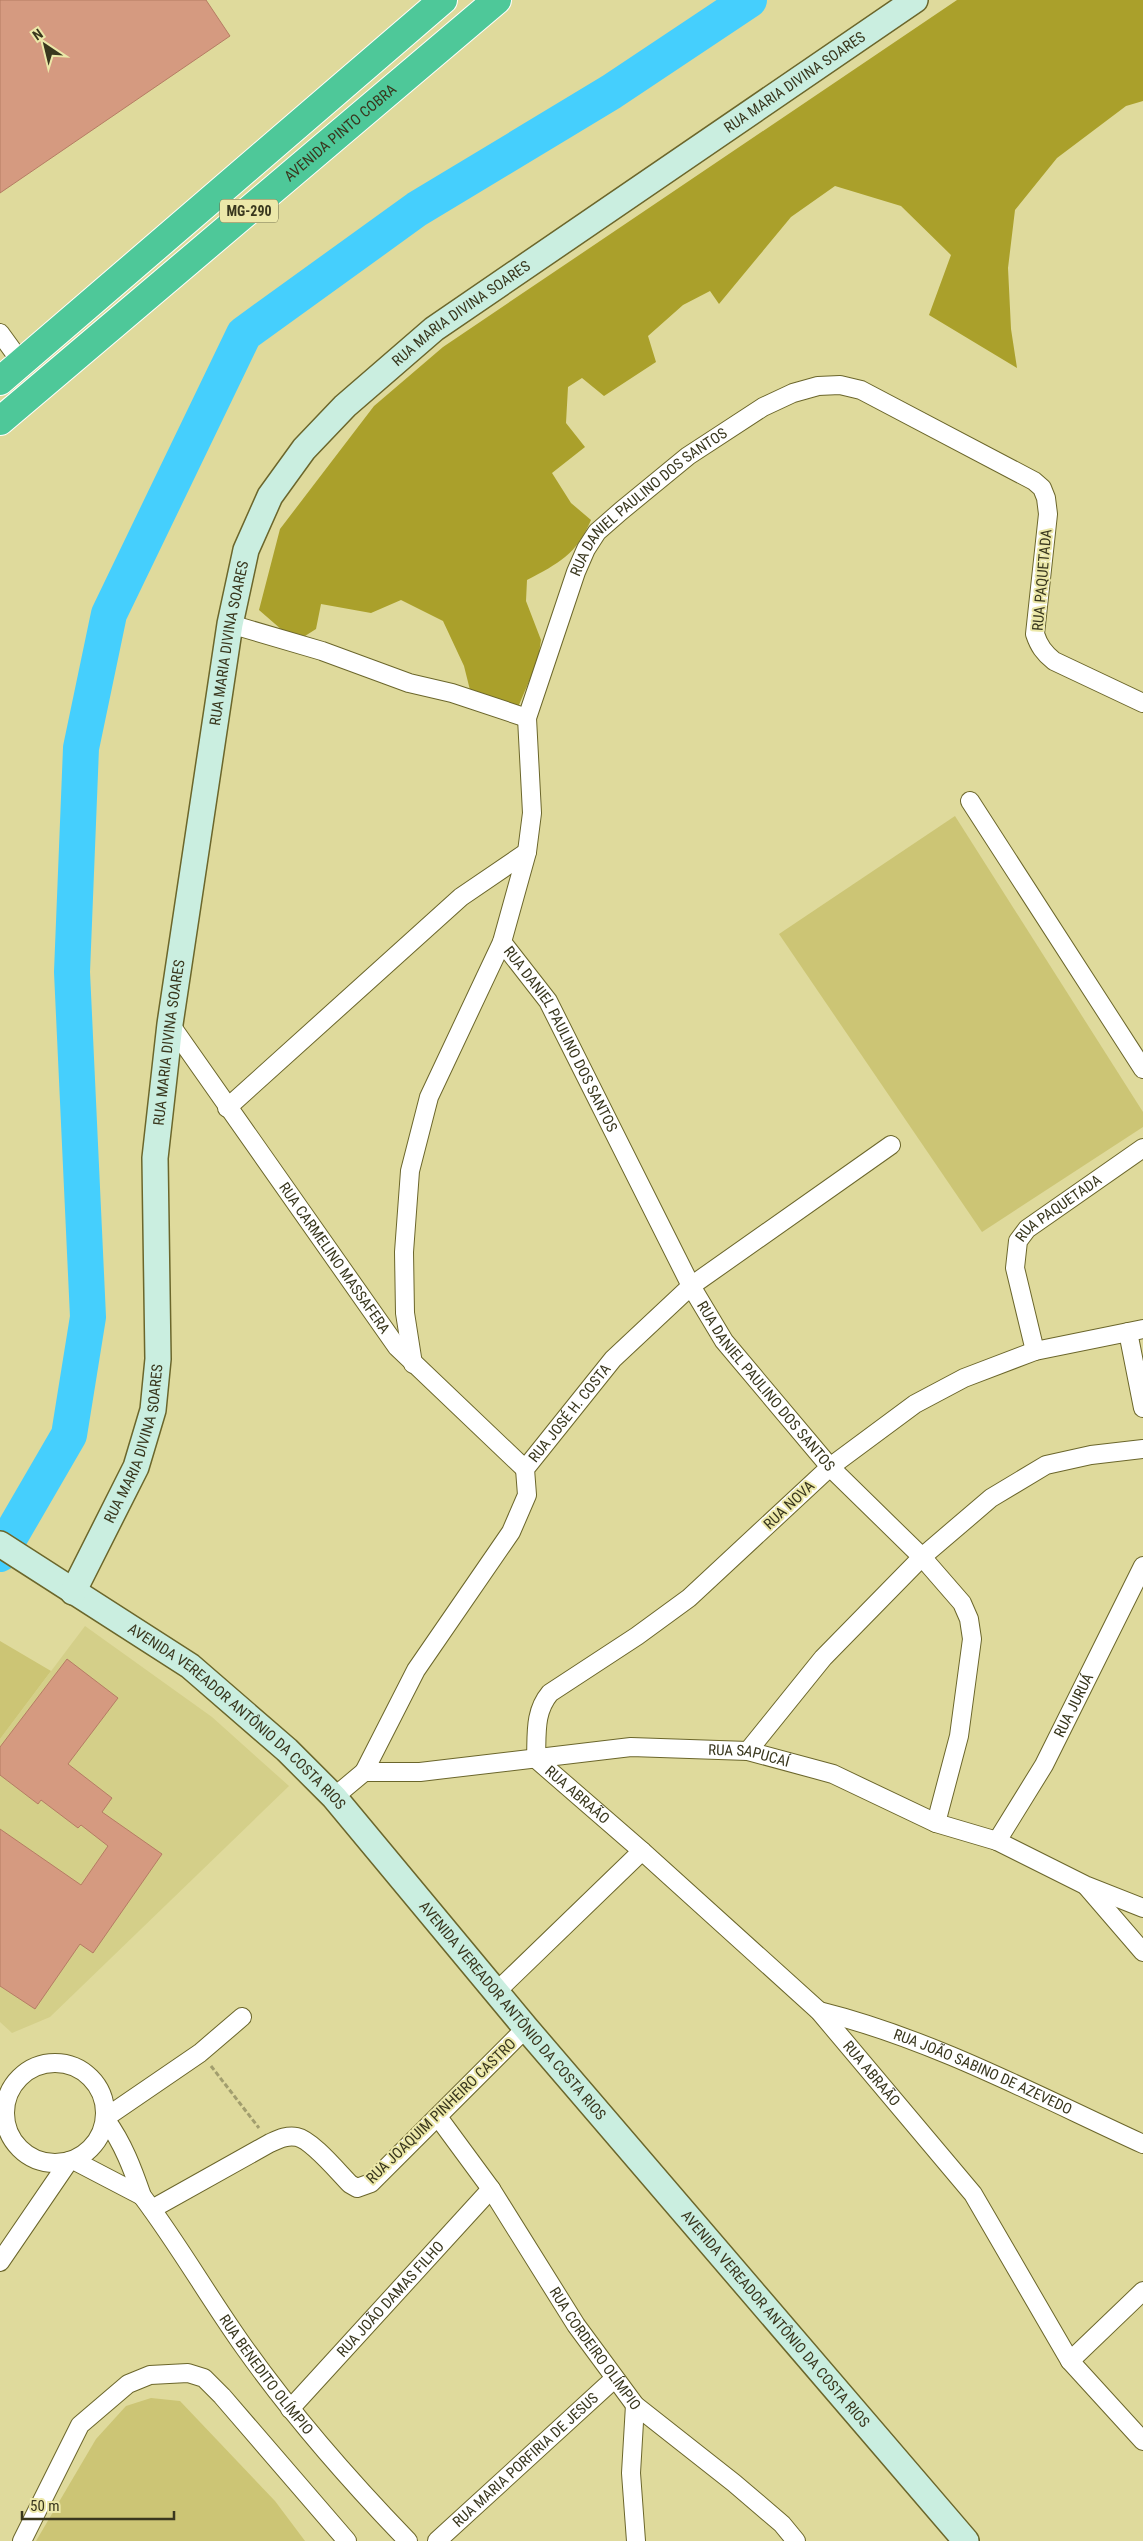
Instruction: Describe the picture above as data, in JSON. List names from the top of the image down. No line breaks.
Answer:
{"streets":{"highway":["AVENIDA PINTO COBRA","MG-290"],"street":["RUA MARIA DIVINA SOARES","RUA DANIEL PAULINO DOS SANTOS","RUA PAQUETADA","RUA CARMELINO MASSAFERA","RUA JOSÉ H. COSTA","RUA NOVA","RUA JURUÁ","AVENIDA VEREADOR ANTÔNIO DA COSTA RIOS","RUA SAPUCAÍ","RUA ABRAÃO","RUA JOÃO SABINO DE AZEVEDO","RUA JOAQUIM PINHEIRO CASTRO","RUA JOÃO DAMAS FILHO","RUA CORDEIRO OLÍMPIO","RUA BENEDITO OLÍMPIO","RUA MARIA PORFIRIA DE JESUS"]},"crossings":[["RUA MARIA DIVINA SOARES","RUA CARMELINO MASSAFERA"],["RUA MARIA DIVINA SOARES","AVENIDA VEREADOR ANTÔNIO DA COSTA RIOS"],["RUA DANIEL PAULINO DOS SANTOS","RUA PAQUETADA"],["RUA DANIEL PAULINO DOS SANTOS","RUA CARMELINO MASSAFERA"],["RUA DANIEL PAULINO DOS SANTOS","RUA JOSÉ H. COSTA"],["RUA DANIEL PAULINO DOS SANTOS","RUA NOVA"],["RUA DANIEL PAULINO DOS SANTOS","RUA SAPUCAÍ"],["RUA PAQUETADA","RUA NOVA"],["RUA CARMELINO MASSAFERA","RUA JOSÉ H. COSTA"],["RUA JOSÉ H. COSTA","RUA SAPUCAÍ"],["RUA NOVA","RUA SAPUCAÍ"],["RUA NOVA","RUA ABRAÃO"],["RUA JURUÁ","RUA SAPUCAÍ"],["AVENIDA VEREADOR ANTÔNIO DA COSTA RIOS","RUA JOAQUIM PINHEIRO CASTRO"],["RUA SAPUCAÍ","RUA ABRAÃO"],["RUA ABRAÃO","RUA JOÃO SABINO DE AZEVEDO"],["RUA JOAQUIM PINHEIRO CASTRO","RUA CORDEIRO OLÍMPIO"],["RUA JOAQUIM PINHEIRO CASTRO","RUA BENEDITO OLÍMPIO"],["RUA JOÃO DAMAS FILHO","RUA CORDEIRO OLÍMPIO"],["RUA JOÃO DAMAS FILHO","RUA BENEDITO OLÍMPIO"],["RUA CORDEIRO OLÍMPIO","RUA MARIA PORFIRIA DE JESUS"]],"scale_bar":"50 m","north":"top left"}
